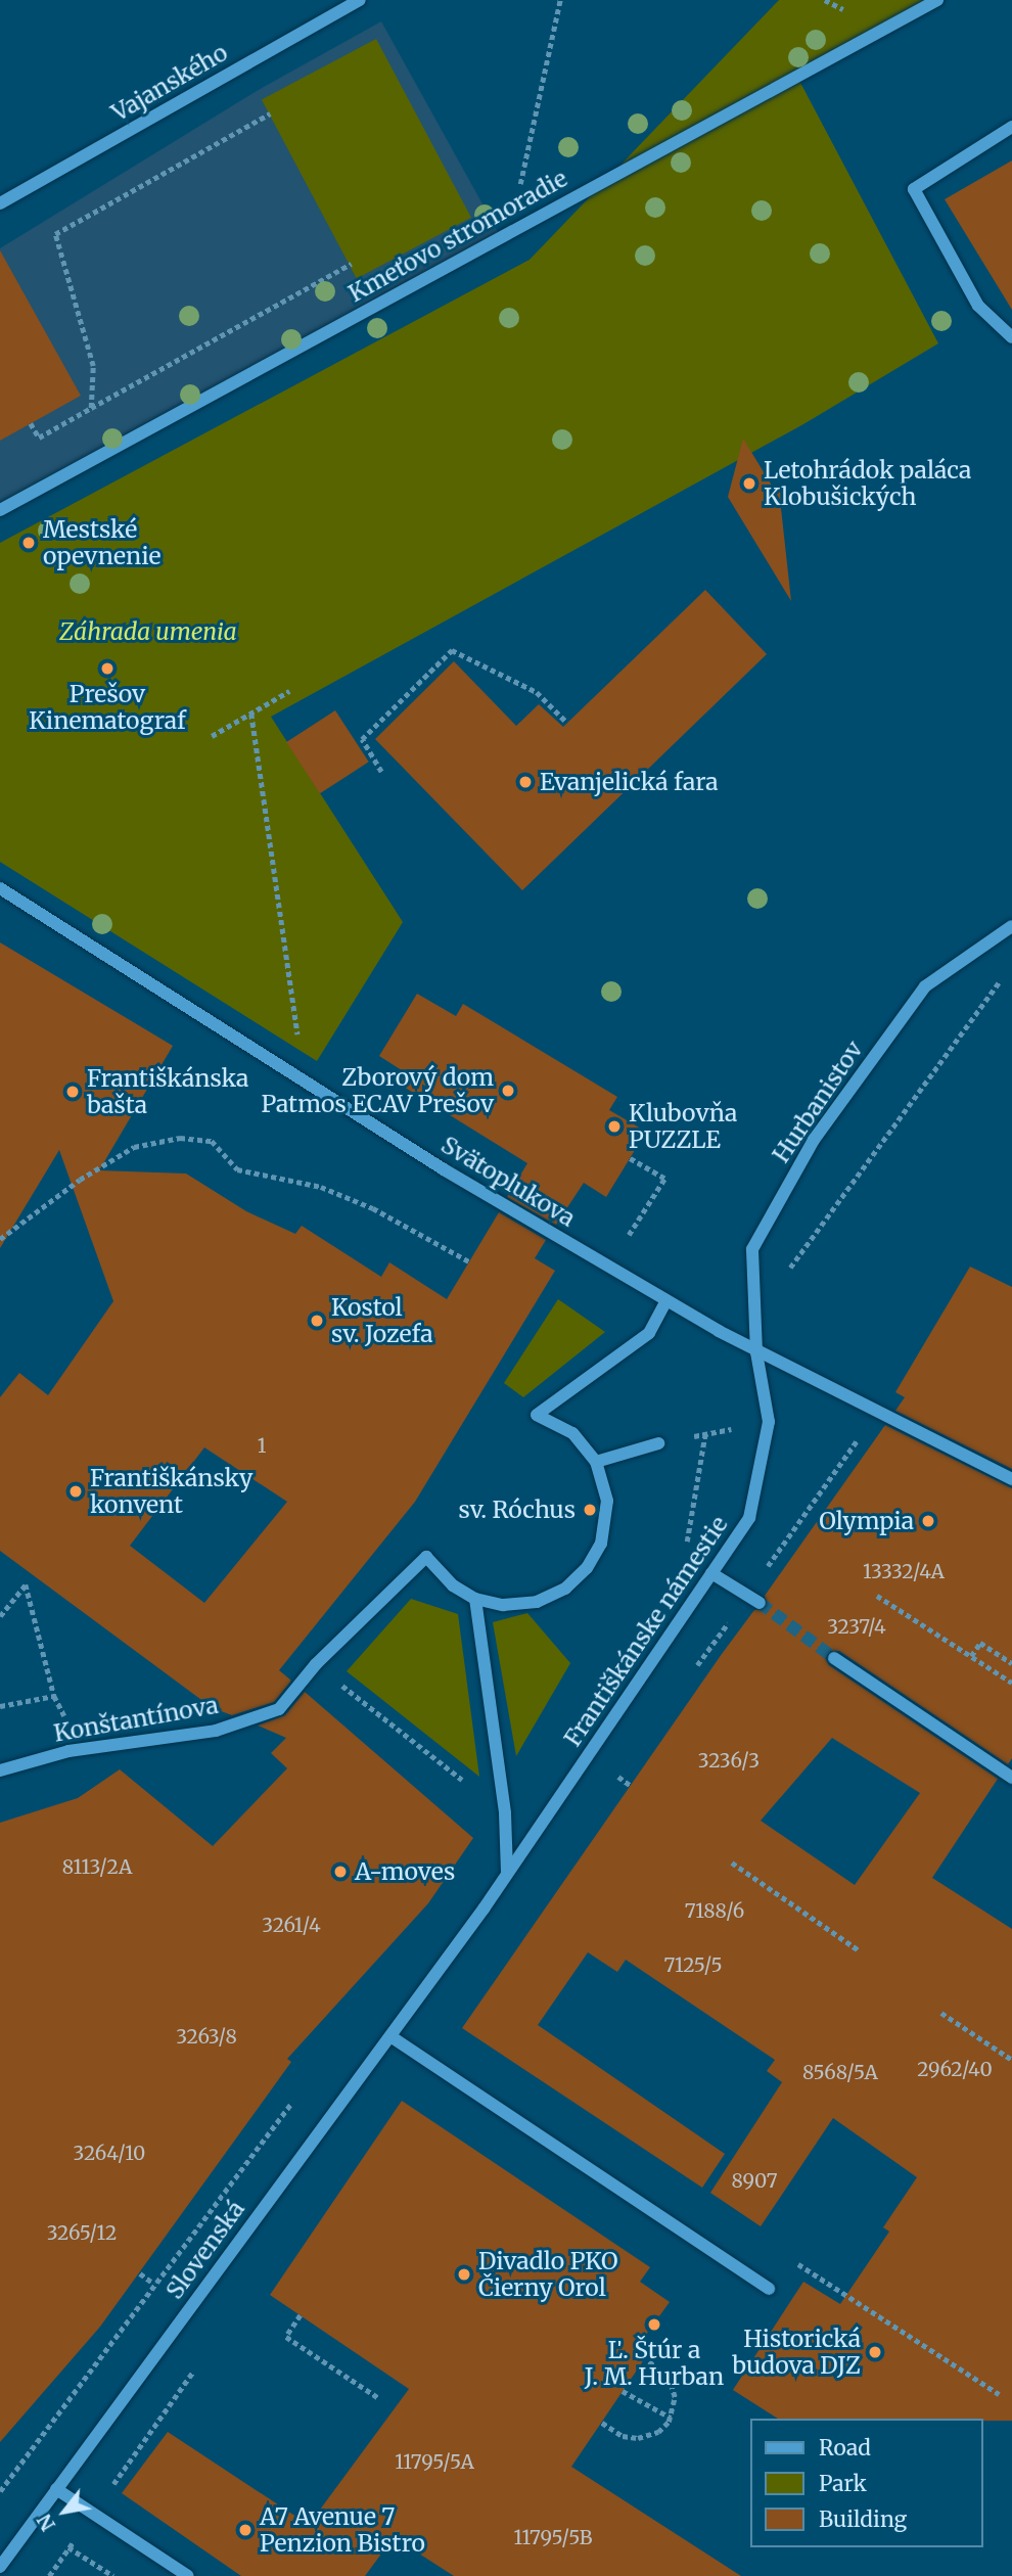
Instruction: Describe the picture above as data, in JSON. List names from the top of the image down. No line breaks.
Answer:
{"streets":{"street":["Vajanského","Kmeťovo stromoradie","Hurbanistov","Svätoplukova","Františkánske námestie","Konštantínova","Slovenská"]},"crossings":[["Hurbanistov","Svätoplukova"],["Hurbanistov","Františkánske námestie"],["Svätoplukova","Františkánske námestie"],["Františkánske námestie","Slovenská"]],"parks":["Záhrada umenia"],"places":["Letohrádok paláca Klobušických","Mestské opevnenie","Prešov Kinematograf","Evanjelická fara","Zborový dom Patmos ECAV Prešov","Františkánska bašta","Klubovňa PUZZLE","Kostol sv. Jozefa","Františkánsky konvent","sv. Róchus","Olympia","A-moves","Divadlo PKO Čierny Orol","Ľ. Štúr a J. M. Hurban","Historická budova DJZ","A7 Avenue 7 Penzion Bistro"],"house_numbers":["1","13332/4A","3237/4","3236/3","8113/2A","7188/6","3261/4","7125/5","3263/8","2962/40","8568/5A","3264/10","8907","3265/12","11795/5A","11795/5B"],"legend":["Road","Park","Building"],"north":"bottom left"}
